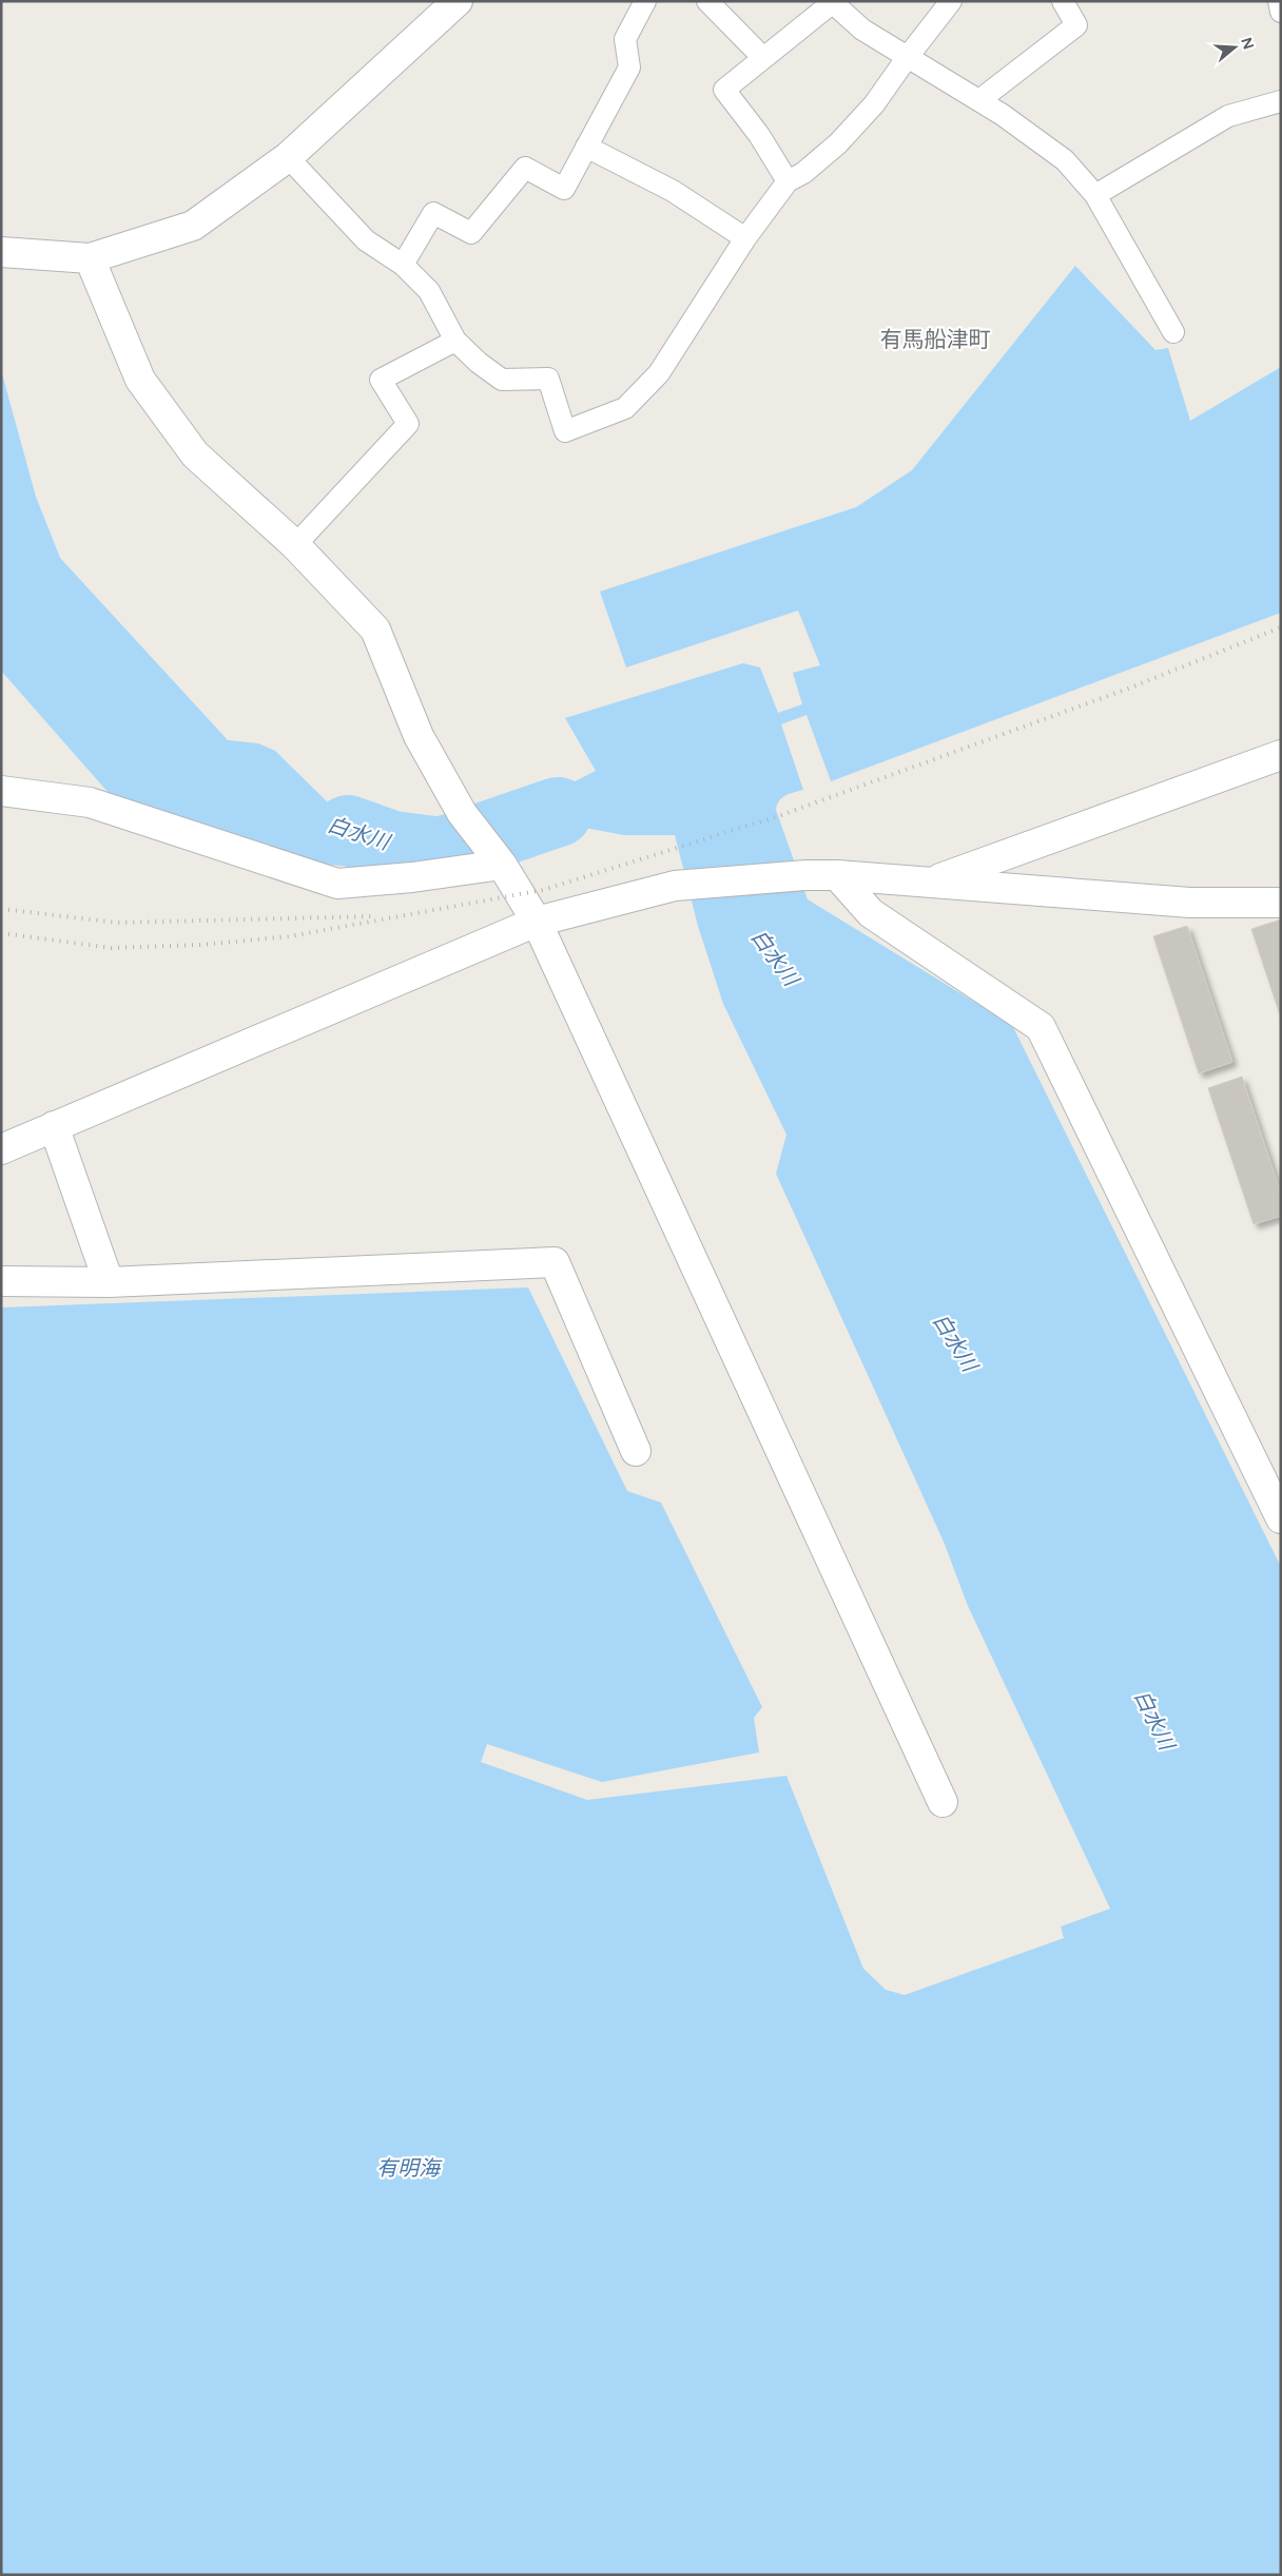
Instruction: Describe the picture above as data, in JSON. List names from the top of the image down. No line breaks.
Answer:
{"districts":["有馬船津町"],"water":["白水川","有明海"],"north":"right"}
